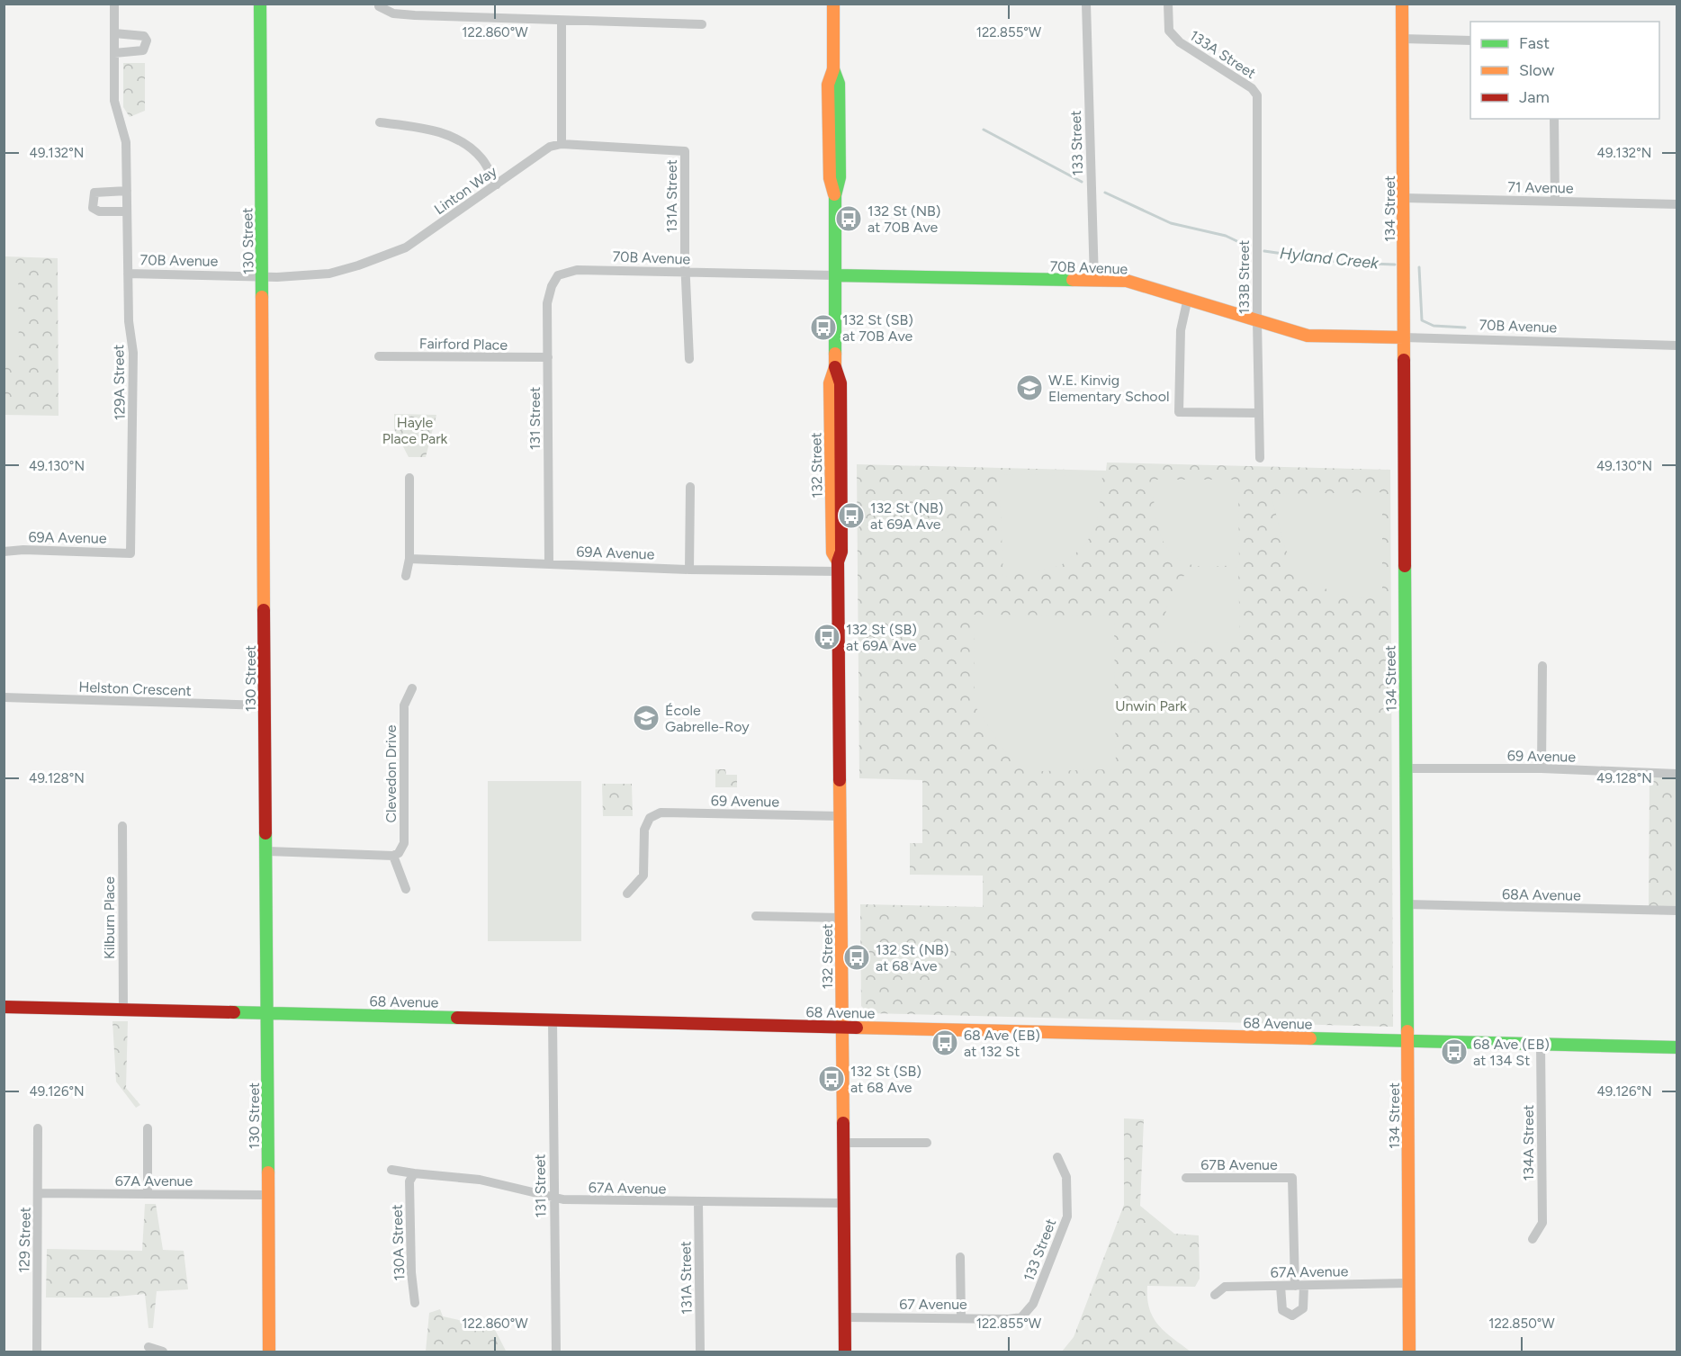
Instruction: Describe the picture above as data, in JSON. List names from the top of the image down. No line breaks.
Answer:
{"streets":{"street":["133A Street","133 Street","71 Avenue","Linton Way","131A Street","134 Street","130 Street","70B Avenue","133B Street","Fairford Place","129A Street","131 Street","132 Street","69A Avenue","Helston Crescent","69 Avenue","Clevedon Drive","68A Avenue","Kilburn Place","68 Avenue","134A Street","67B Avenue","67A Avenue","129 Street","130A Street","67 Avenue"]},"crossings":[["133A Street","133B Street"],["133 Street","70B Avenue"],["133 Street","67 Avenue"],["71 Avenue","134 Street"],["Linton Way","131A Street"],["Linton Way","130 Street"],["Linton Way","70B Avenue"],["131A Street","70B Avenue"],["131A Street","67A Avenue"],["134 Street","70B Avenue"],["134 Street","69 Avenue"],["134 Street","68A Avenue"],["134 Street","68 Avenue"],["134 Street","67A Avenue"],["130 Street","70B Avenue"],["130 Street","Helston Crescent"],["130 Street","68 Avenue"],["130 Street","67A Avenue"],["70B Avenue","133B Street"],["70B Avenue","129A Street"],["70B Avenue","131 Street"],["70B Avenue","132 Street"],["Fairford Place","131 Street"],["129A Street","69A Avenue"],["131 Street","69A Avenue"],["131 Street","68 Avenue"],["131 Street","67A Avenue"],["132 Street","69A Avenue"],["132 Street","69 Avenue"],["132 Street","68 Avenue"],["132 Street","67A Avenue"],["132 Street","67 Avenue"],["Kilburn Place","68 Avenue"],["68 Avenue","134A Street"],["67B Avenue","67A Avenue"],["67A Avenue","129 Street"],["67A Avenue","130A Street"]],"water":["Hyland Creek"],"parks":["Hayle Place Park","Unwin Park"],"places":{"bus stop":["132 St (NB) at 70B Ave","132 St (SB) at 70B Ave","132 St (NB) at 69A Ave","132 St (SB) at 69A Ave","132 St (NB) at 68 Ave","68 Ave (EB) at 132 St","68 Ave (EB) at 134 St","132 St (SB) at 68 Ave"],"school or university":["W.E. Kinvig Elementary School","École Gabrelle-Roy"]},"legend":["Fast","Slow","Jam"],"coordinates":["122.860°W","122.855°W","49.132°N","49.130°N","49.128°N","49.126°N","122.850°W"]}
